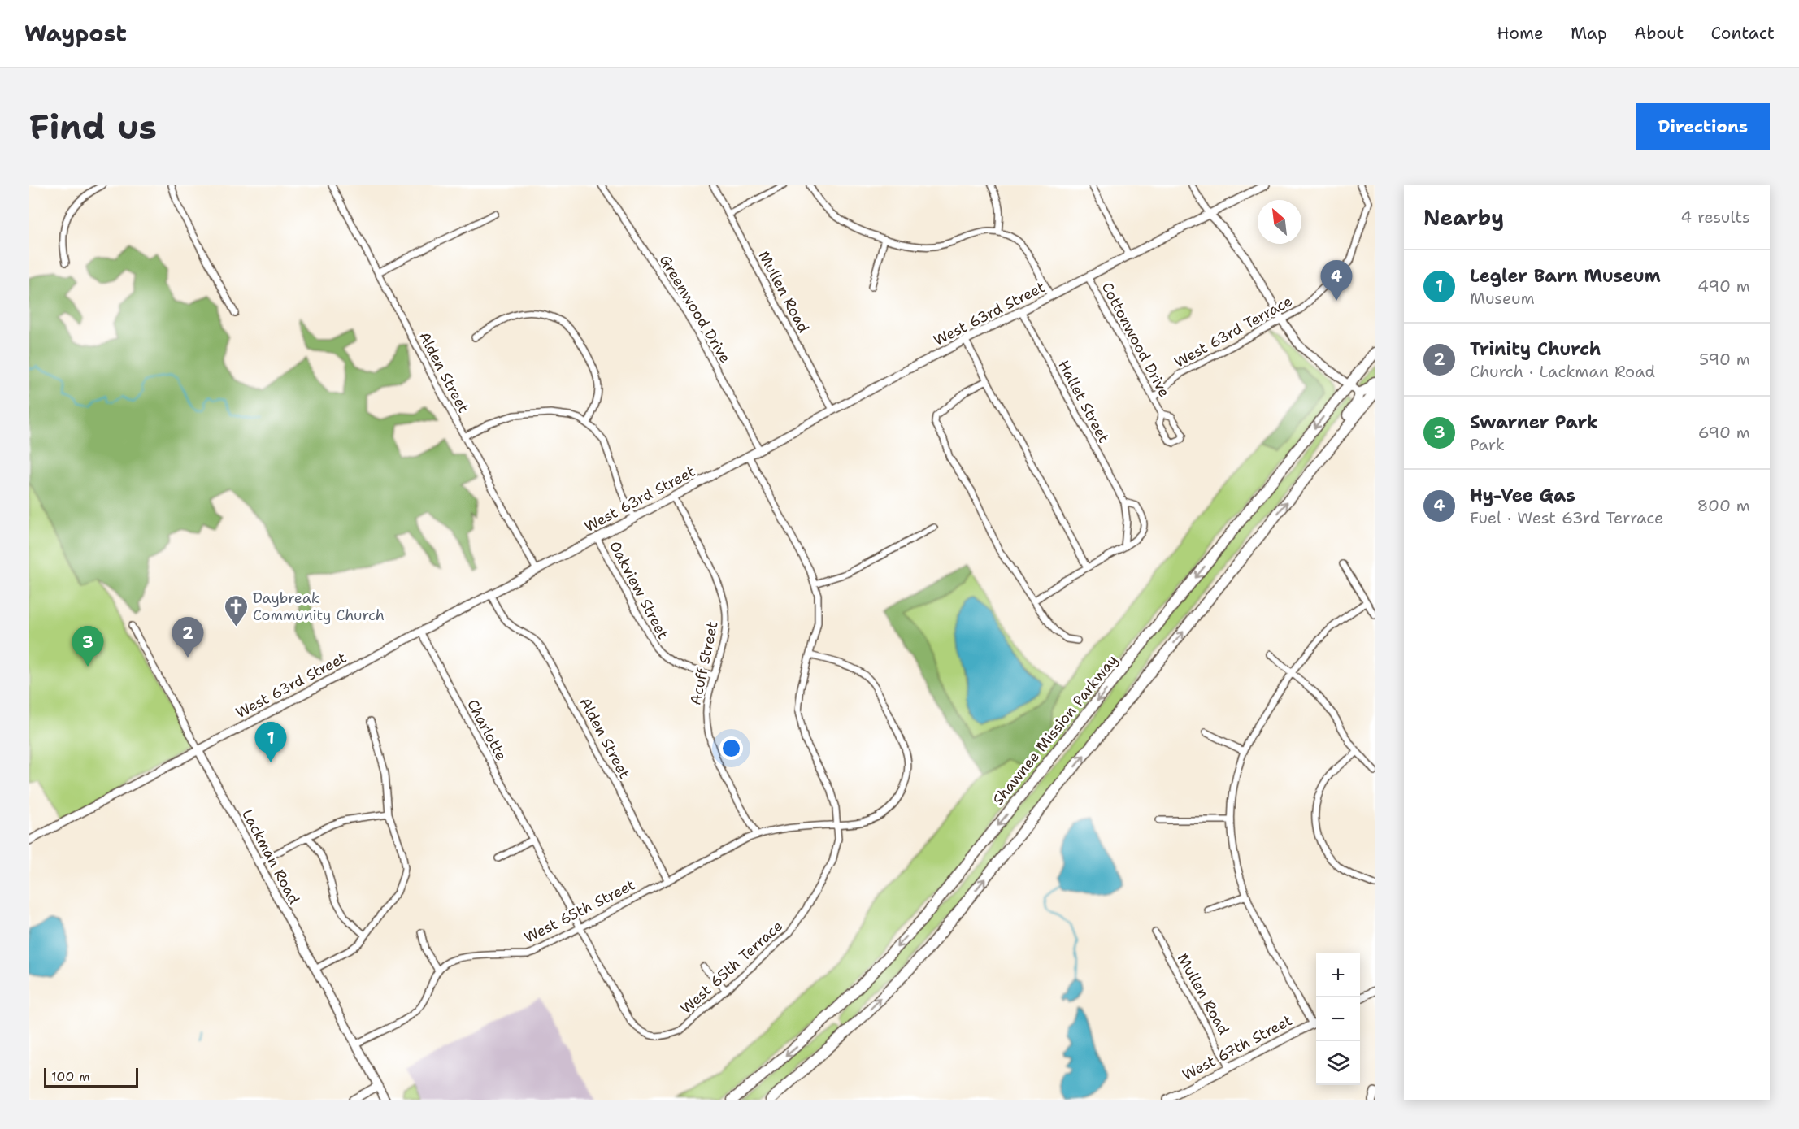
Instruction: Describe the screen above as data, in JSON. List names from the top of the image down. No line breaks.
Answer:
{"streets":{"highway":["Shawnee Mission Parkway"],"street":["Mullen Road","Greenwood Drive","West 63rd Street","West 63rd Terrace","Cottonwood Drive","Alden Street","Hallet Street","Oakview Street","Acuff Street","Charlotte","Lackman Road","West 65th Street","West 65th Terrace","West 67th Street"]},"crossings":[["Mullen Road","West 63rd Street"],["Mullen Road","West 67th Street"],["Greenwood Drive","West 63rd Street"],["West 63rd Street","Cottonwood Drive"],["West 63rd Street","Alden Street"],["West 63rd Street","Hallet Street"],["West 63rd Street","Oakview Street"],["West 63rd Street","Acuff Street"],["West 63rd Street","Charlotte"],["West 63rd Street","Lackman Road"],["West 63rd Terrace","Cottonwood Drive"],["Alden Street","West 65th Street"],["Oakview Street","Acuff Street"],["Acuff Street","West 65th Street"],["Charlotte","West 65th Street"],["Charlotte","West 65th Terrace"],["West 65th Street","West 65th Terrace"]],"places":{"church":["Daybreak Community Church"]},"scale_bar":"100 m","north":"top left","page":{"header":"Waypost","nav":["Home","Map","About","Contact"],"buttons":"Directions","title":"Find us","heading":["Nearby","4 results"],"list":[{"mark":"1","name":"Legler Barn Museum","note":"Museum","value":"490 m"},{"mark":"2","name":"Trinity Church","note":"Church · Lackman Road","value":"590 m"},{"mark":"3","name":"Swarner Park","note":"Park","value":"690 m"},{"mark":"4","name":"Hy-Vee Gas","note":"Fuel · West 63rd Terrace","value":"800 m"}],"pins":["4","2","3","1"],"map_buttons":["+","−"],"scale":"100 m"}}
